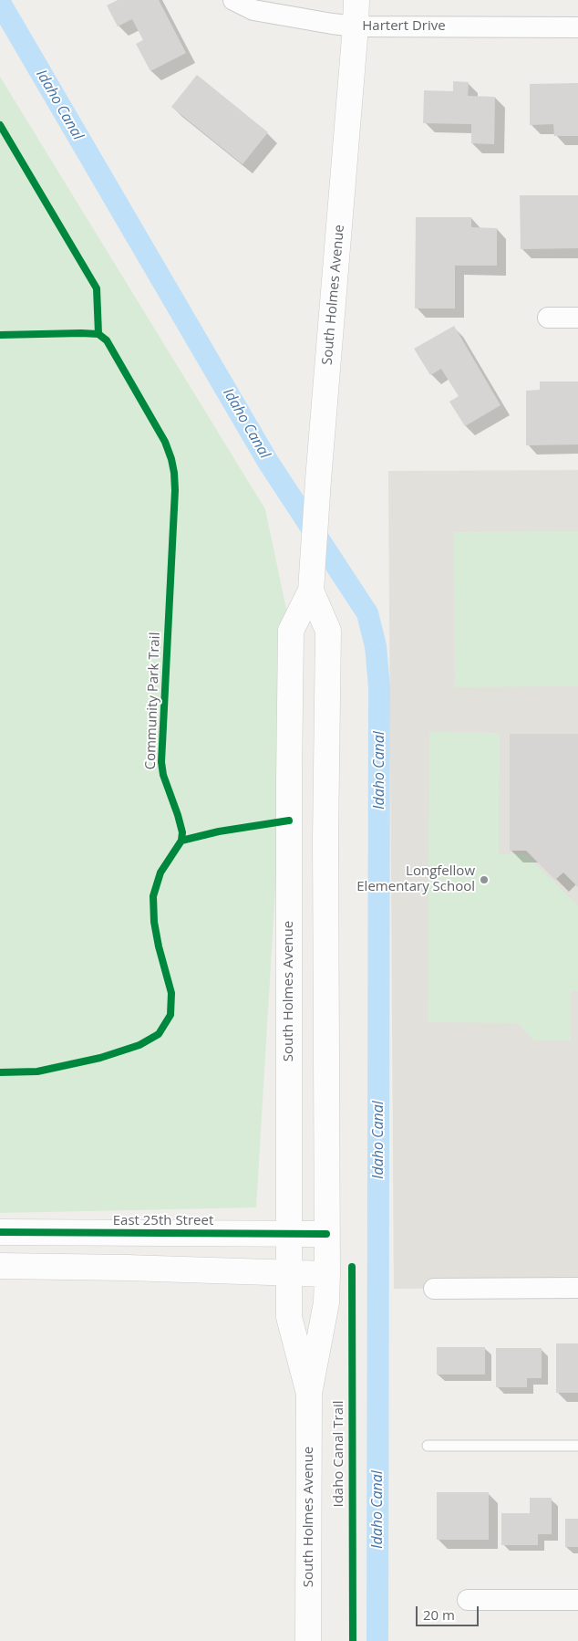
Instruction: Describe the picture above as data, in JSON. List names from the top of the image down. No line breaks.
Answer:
{"streets":{"main road":["South Holmes Avenue","East 25th Street"],"street":["Hartert Drive"],"cycle path":["Community Park Trail","Idaho Canal Trail"]},"crossings":[["Hartert Drive","South Holmes Avenue"],["South Holmes Avenue","East 25th Street"]],"water":["Idaho Canal"],"places":["Longfellow Elementary School"],"scale_bar":"20 m"}
